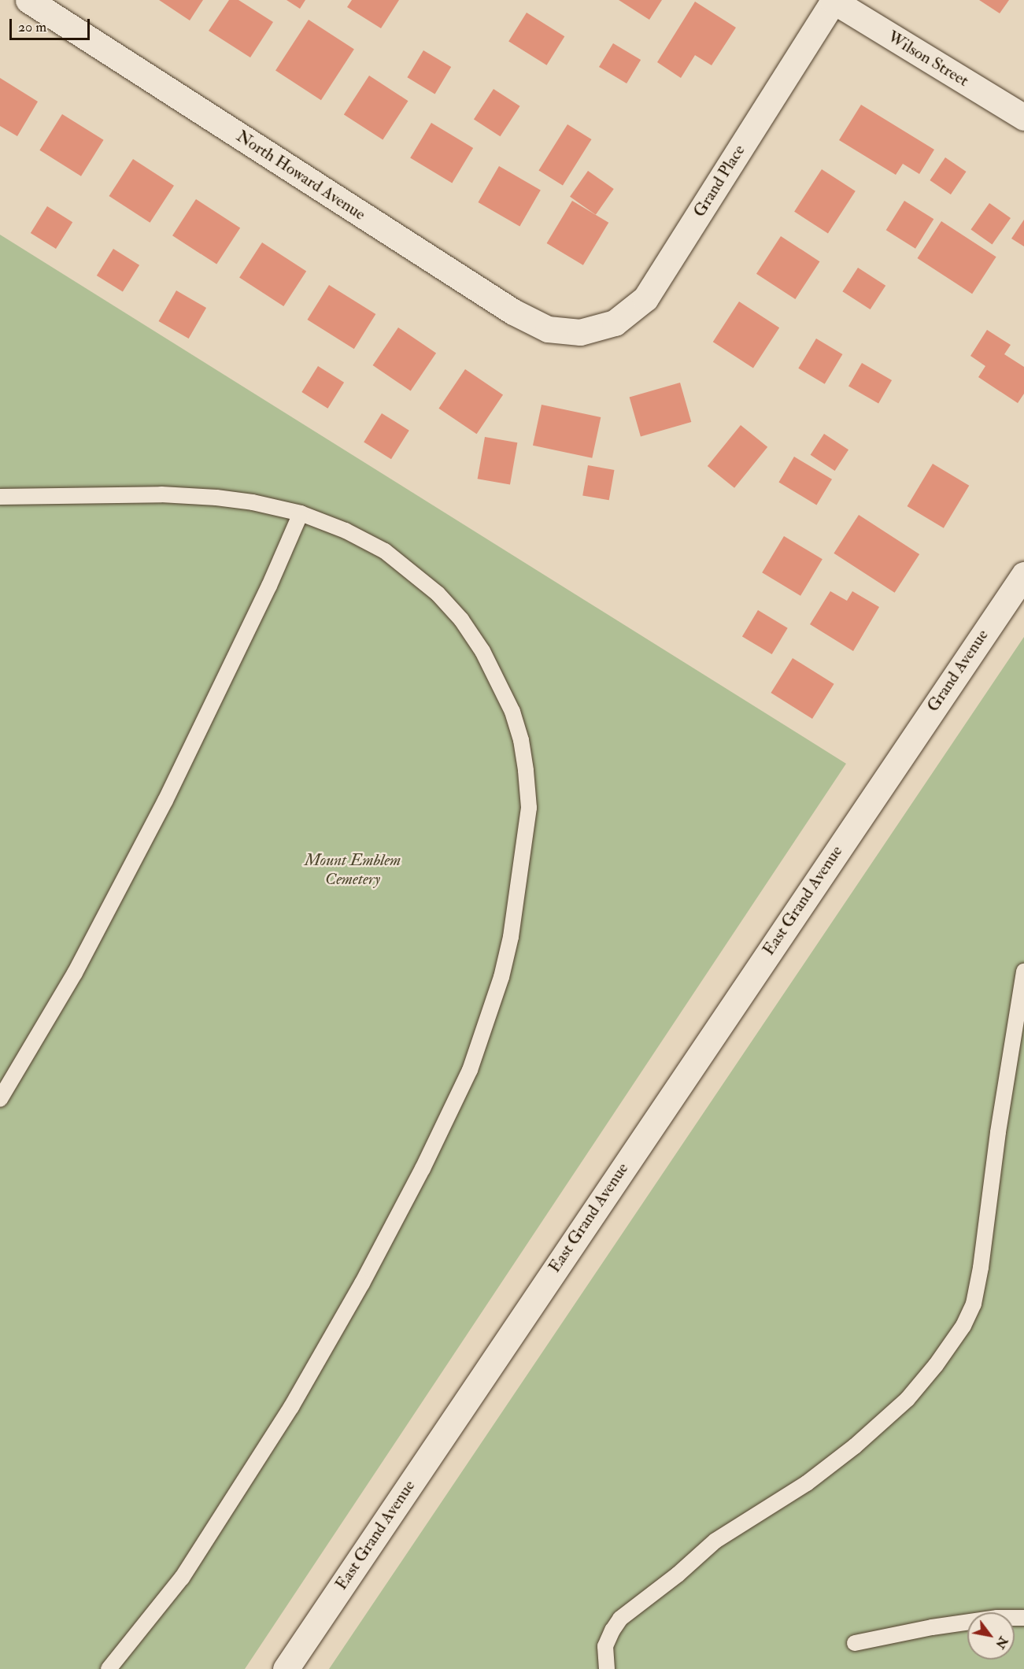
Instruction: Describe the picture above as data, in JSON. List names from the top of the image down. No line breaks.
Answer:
{"streets":{"main road":["Wilson Street","North Howard Avenue","Grand Place","Grand Avenue","East Grand Avenue"]},"crossings":[["Wilson Street","Grand Place"],["North Howard Avenue","Grand Place"],["Grand Avenue","East Grand Avenue"]],"parks":["Mount Emblem Cemetery"],"scale_bar":"20 m","north":"bottom right"}
